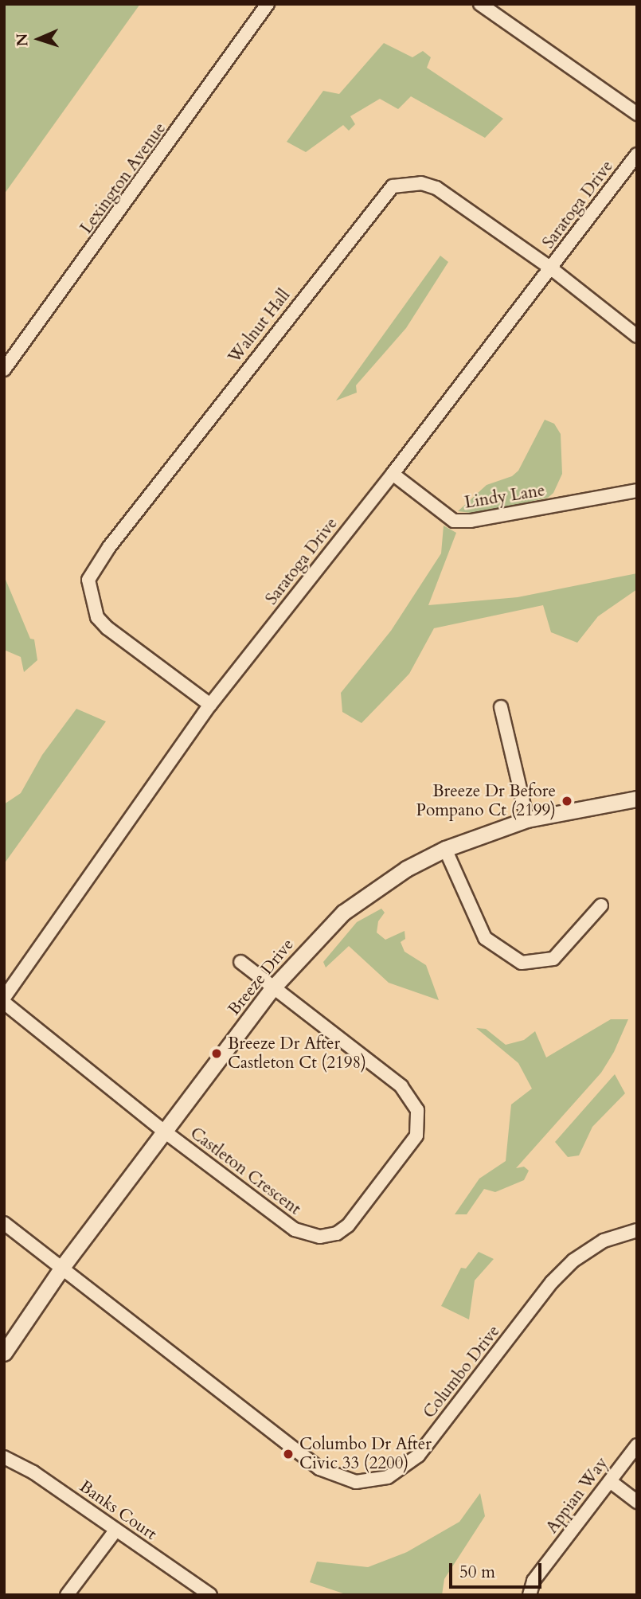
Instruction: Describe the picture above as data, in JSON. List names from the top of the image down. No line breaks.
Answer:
{"streets":{"street":["Lexington Avenue","Saratoga Drive","Walnut Hall","Lindy Lane","Breeze Drive","Castleton Crescent","Columbo Drive","Appian Way","Banks Court"]},"crossings":[["Saratoga Drive","Walnut Hall"],["Saratoga Drive","Lindy Lane"],["Breeze Drive","Castleton Crescent"],["Breeze Drive","Columbo Drive"]],"places":["Breeze Dr Before Pompano Ct (2199)","Breeze Dr After Castleton Ct (2198)","Columbo Dr After Civic 33 (2200)"],"scale_bar":"50 m","north":"left"}
